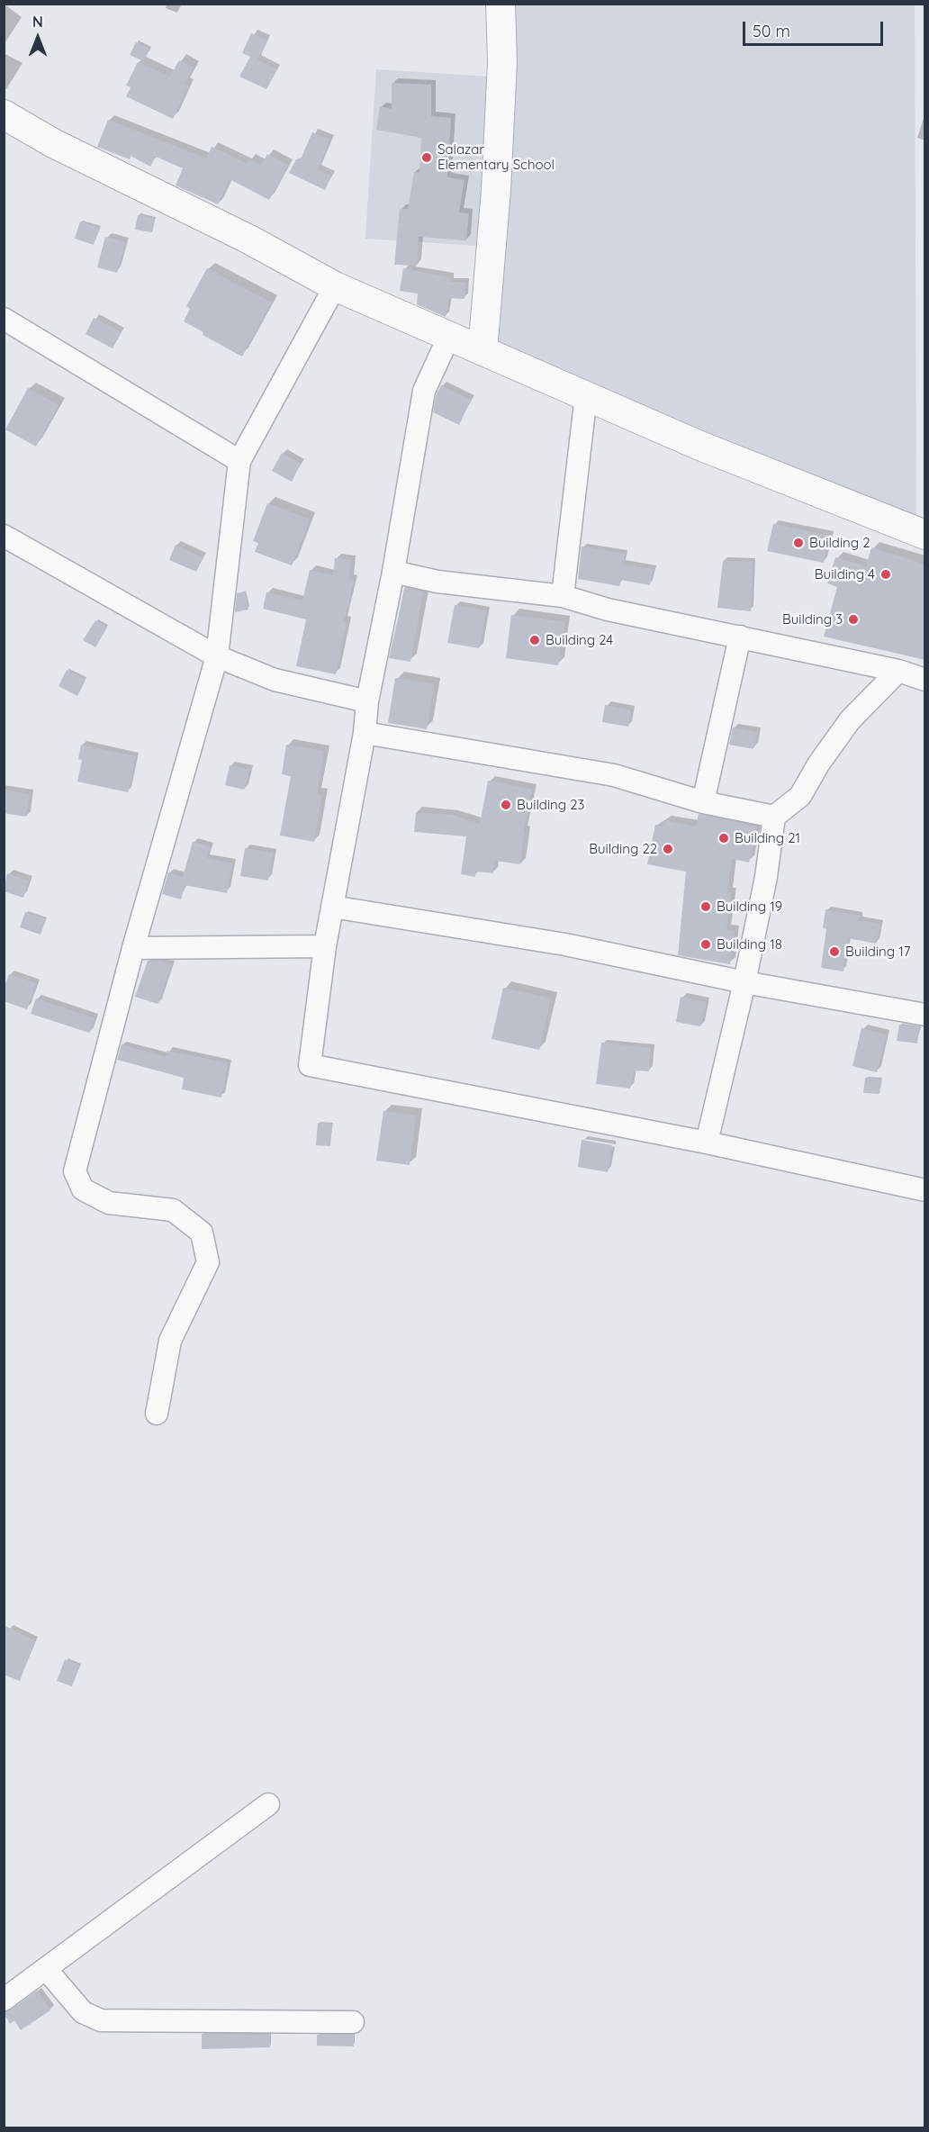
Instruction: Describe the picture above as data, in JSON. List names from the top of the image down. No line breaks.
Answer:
{"places":["Salazar Elementary School","Building 2","Building 4","Building 3","Building 24","Building 23","Building 21","Building 22","Building 19","Building 18","Building 17"],"scale_bar":"50 m","north":"top"}
